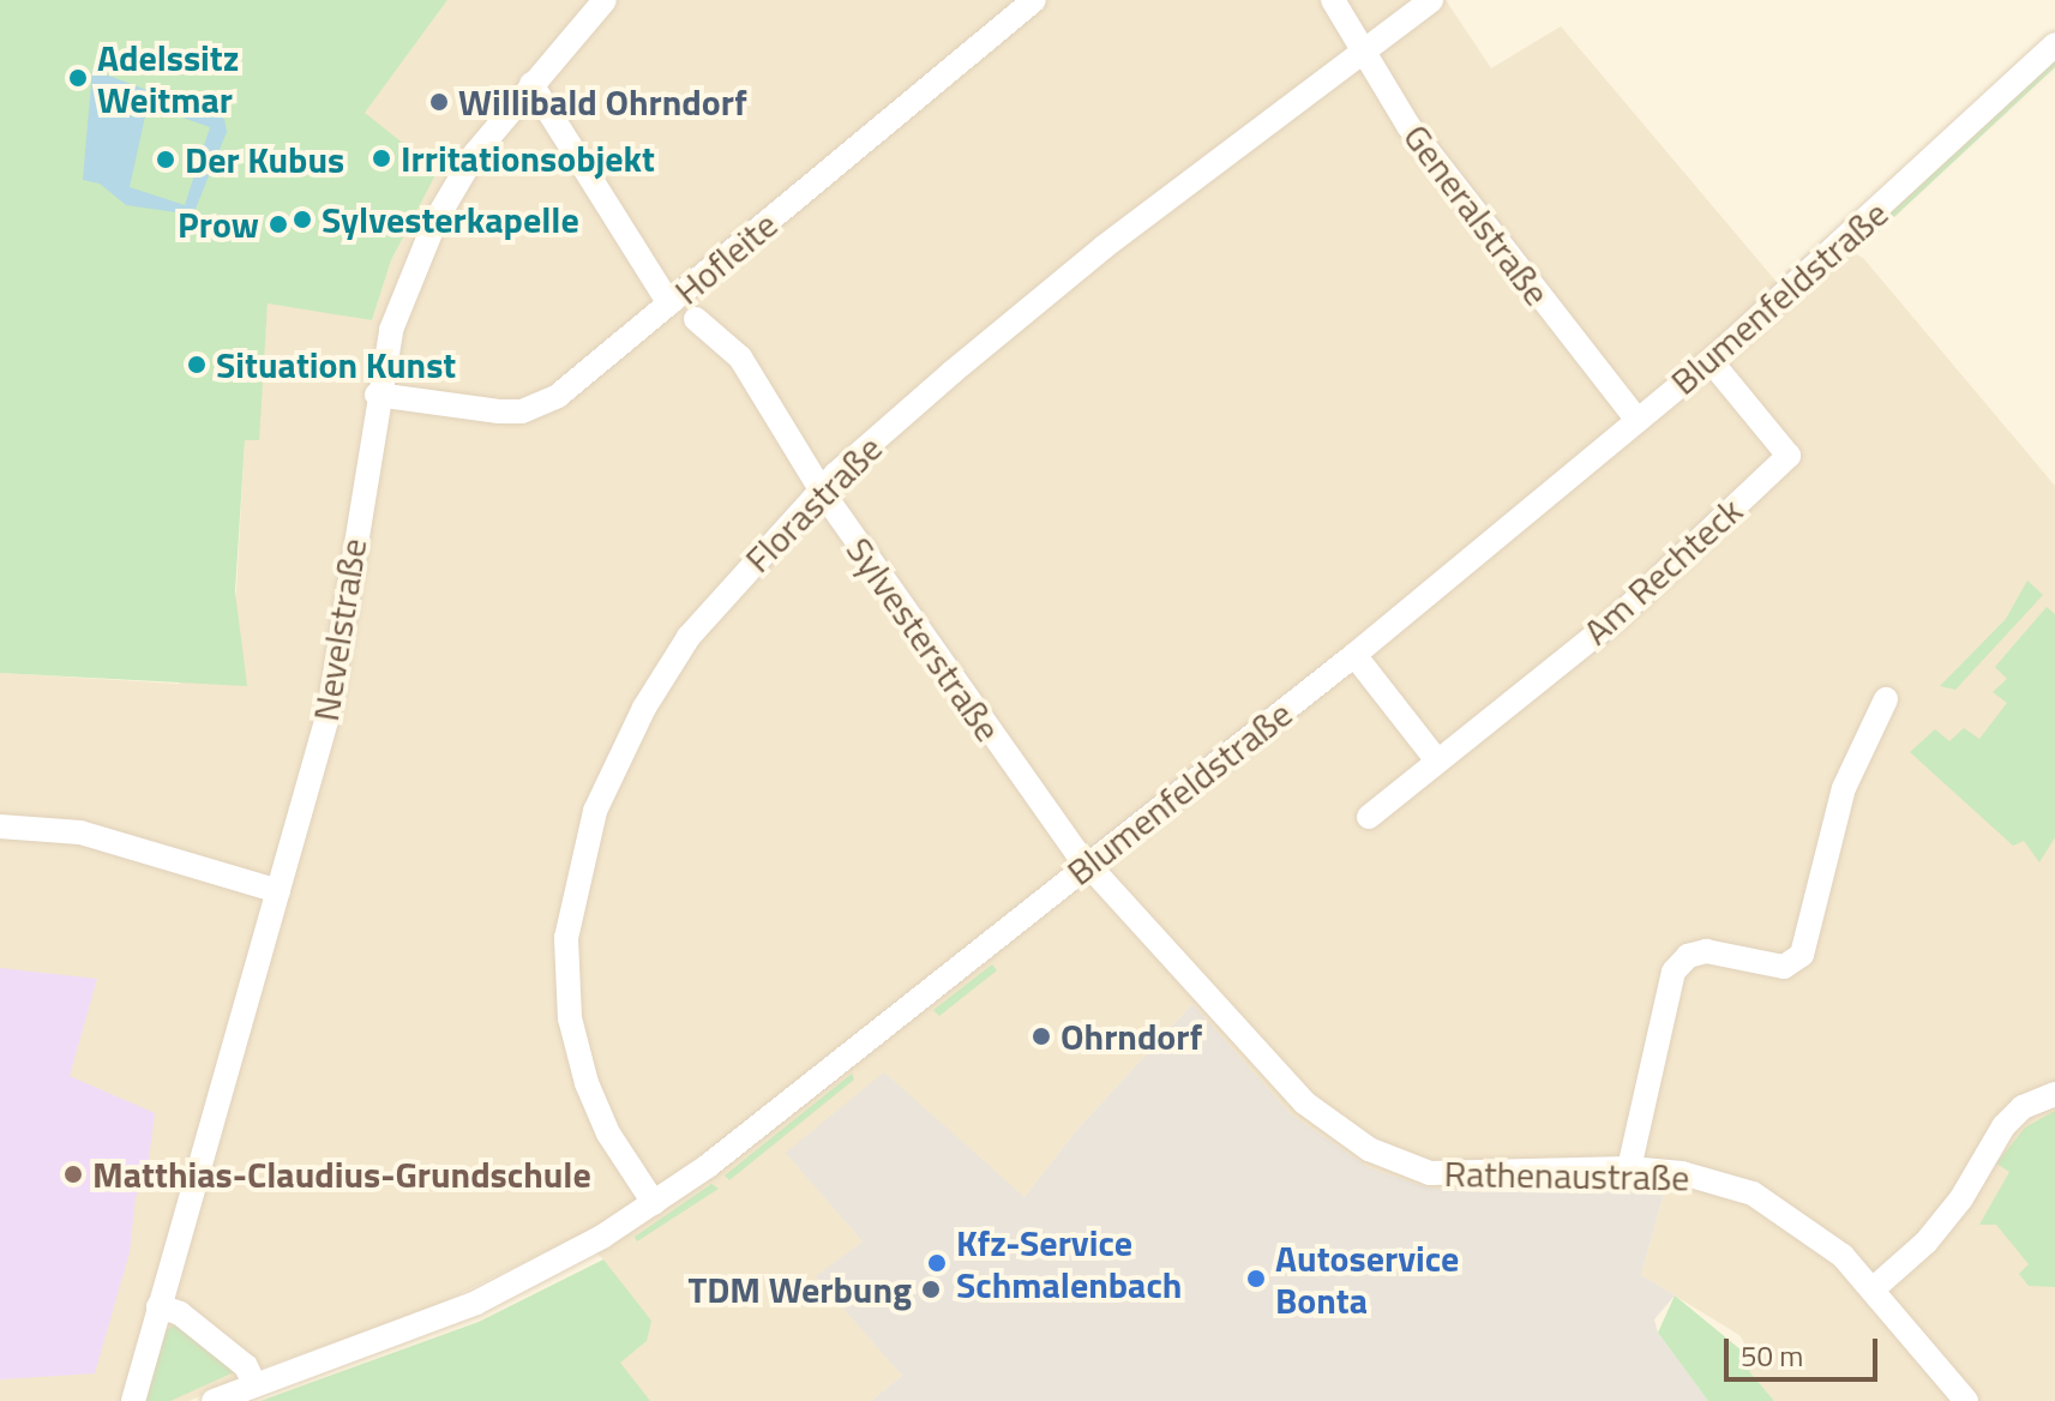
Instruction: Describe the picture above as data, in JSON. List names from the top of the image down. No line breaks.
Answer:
{"streets":{"street":["Generalstraße","Hofleite","Blumenfeldstraße","Florastraße","Am Rechteck","Nevelstraße","Sylvesterstraße","Rathenaustraße"]},"crossings":[["Generalstraße","Blumenfeldstraße"],["Generalstraße","Florastraße"],["Hofleite","Nevelstraße"],["Blumenfeldstraße","Florastraße"],["Blumenfeldstraße","Am Rechteck"],["Blumenfeldstraße","Sylvesterstraße"],["Blumenfeldstraße","Rathenaustraße"],["Florastraße","Sylvesterstraße"],["Sylvesterstraße","Rathenaustraße"]],"places":["Adelssitz Weitmar","Willibald Ohrndorf","Irritationsobjekt","Der Kubus","Sylvesterkapelle","Prow","Situation Kunst","Ohrndorf","Matthias-Claudius-Grundschule","Kfz-Service Schmalenbach","Autoservice Bonta","TDM Werbung"],"scale_bar":"50 m"}
